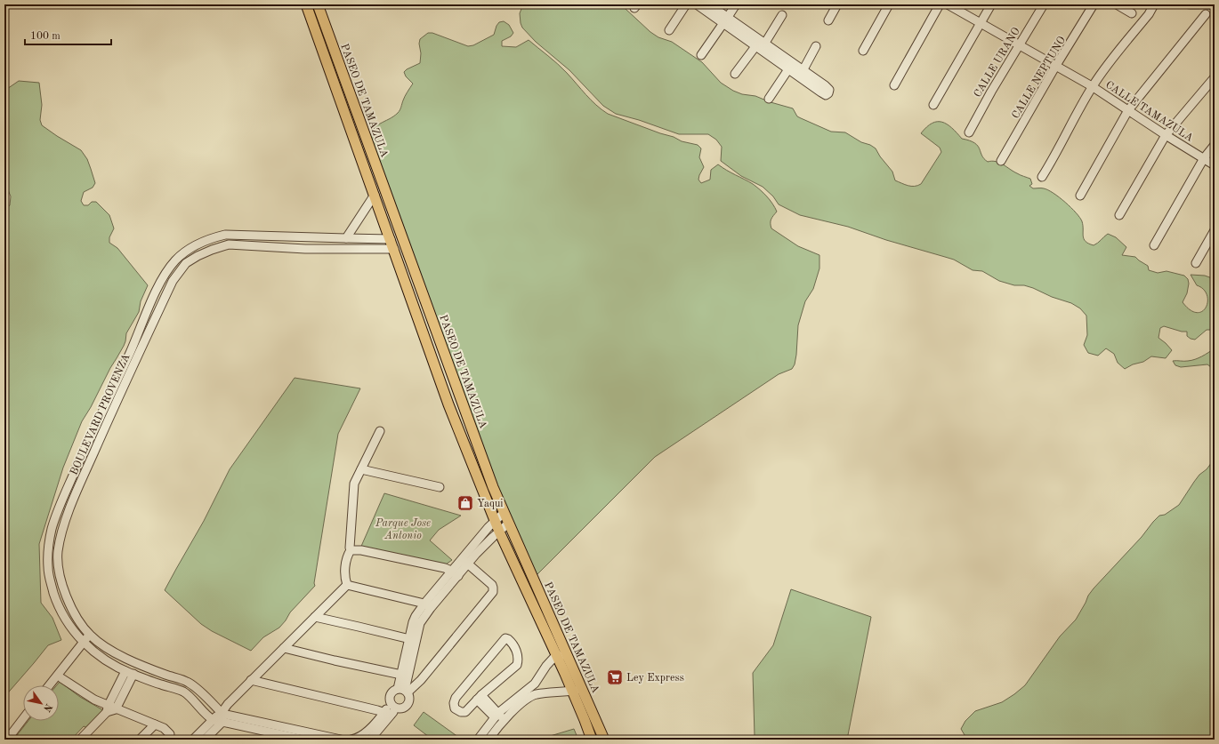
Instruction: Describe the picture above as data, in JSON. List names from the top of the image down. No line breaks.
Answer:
{"streets":{"main road":["PASEO DE TAMAZULA"],"street":["CALLE URANO","CALLE NEPTUNO","CALLE TAMAZULA","BOULEVARD PROVENZA"]},"crossings":[["CALLE URANO","CALLE TAMAZULA"],["CALLE NEPTUNO","CALLE TAMAZULA"],["PASEO DE TAMAZULA","BOULEVARD PROVENZA"]],"parks":["Parque Jose Antonio"],"places":{"shop":["Yaqui"],"supermarket":["Ley Express"]},"scale_bar":"100 m","north":"bottom right"}
